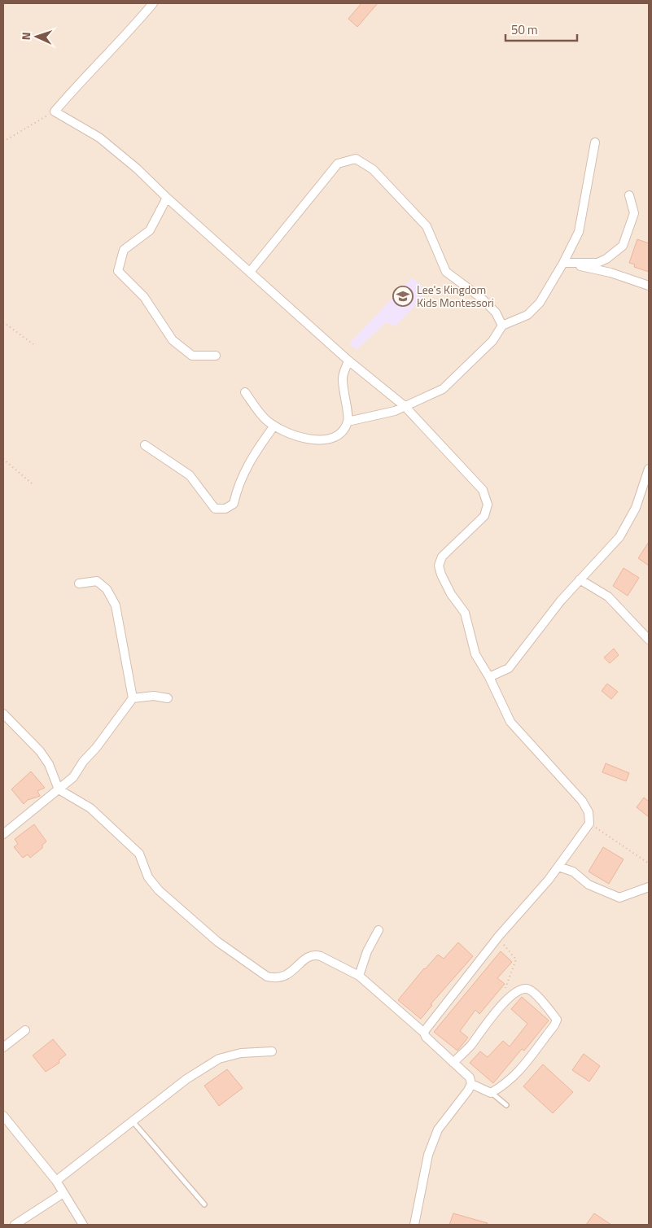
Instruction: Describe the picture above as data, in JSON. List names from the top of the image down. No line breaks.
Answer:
{"places":{"school or university":["Lee's Kingdom Kids Montessori"]},"scale_bar":"50 m","north":"left"}
